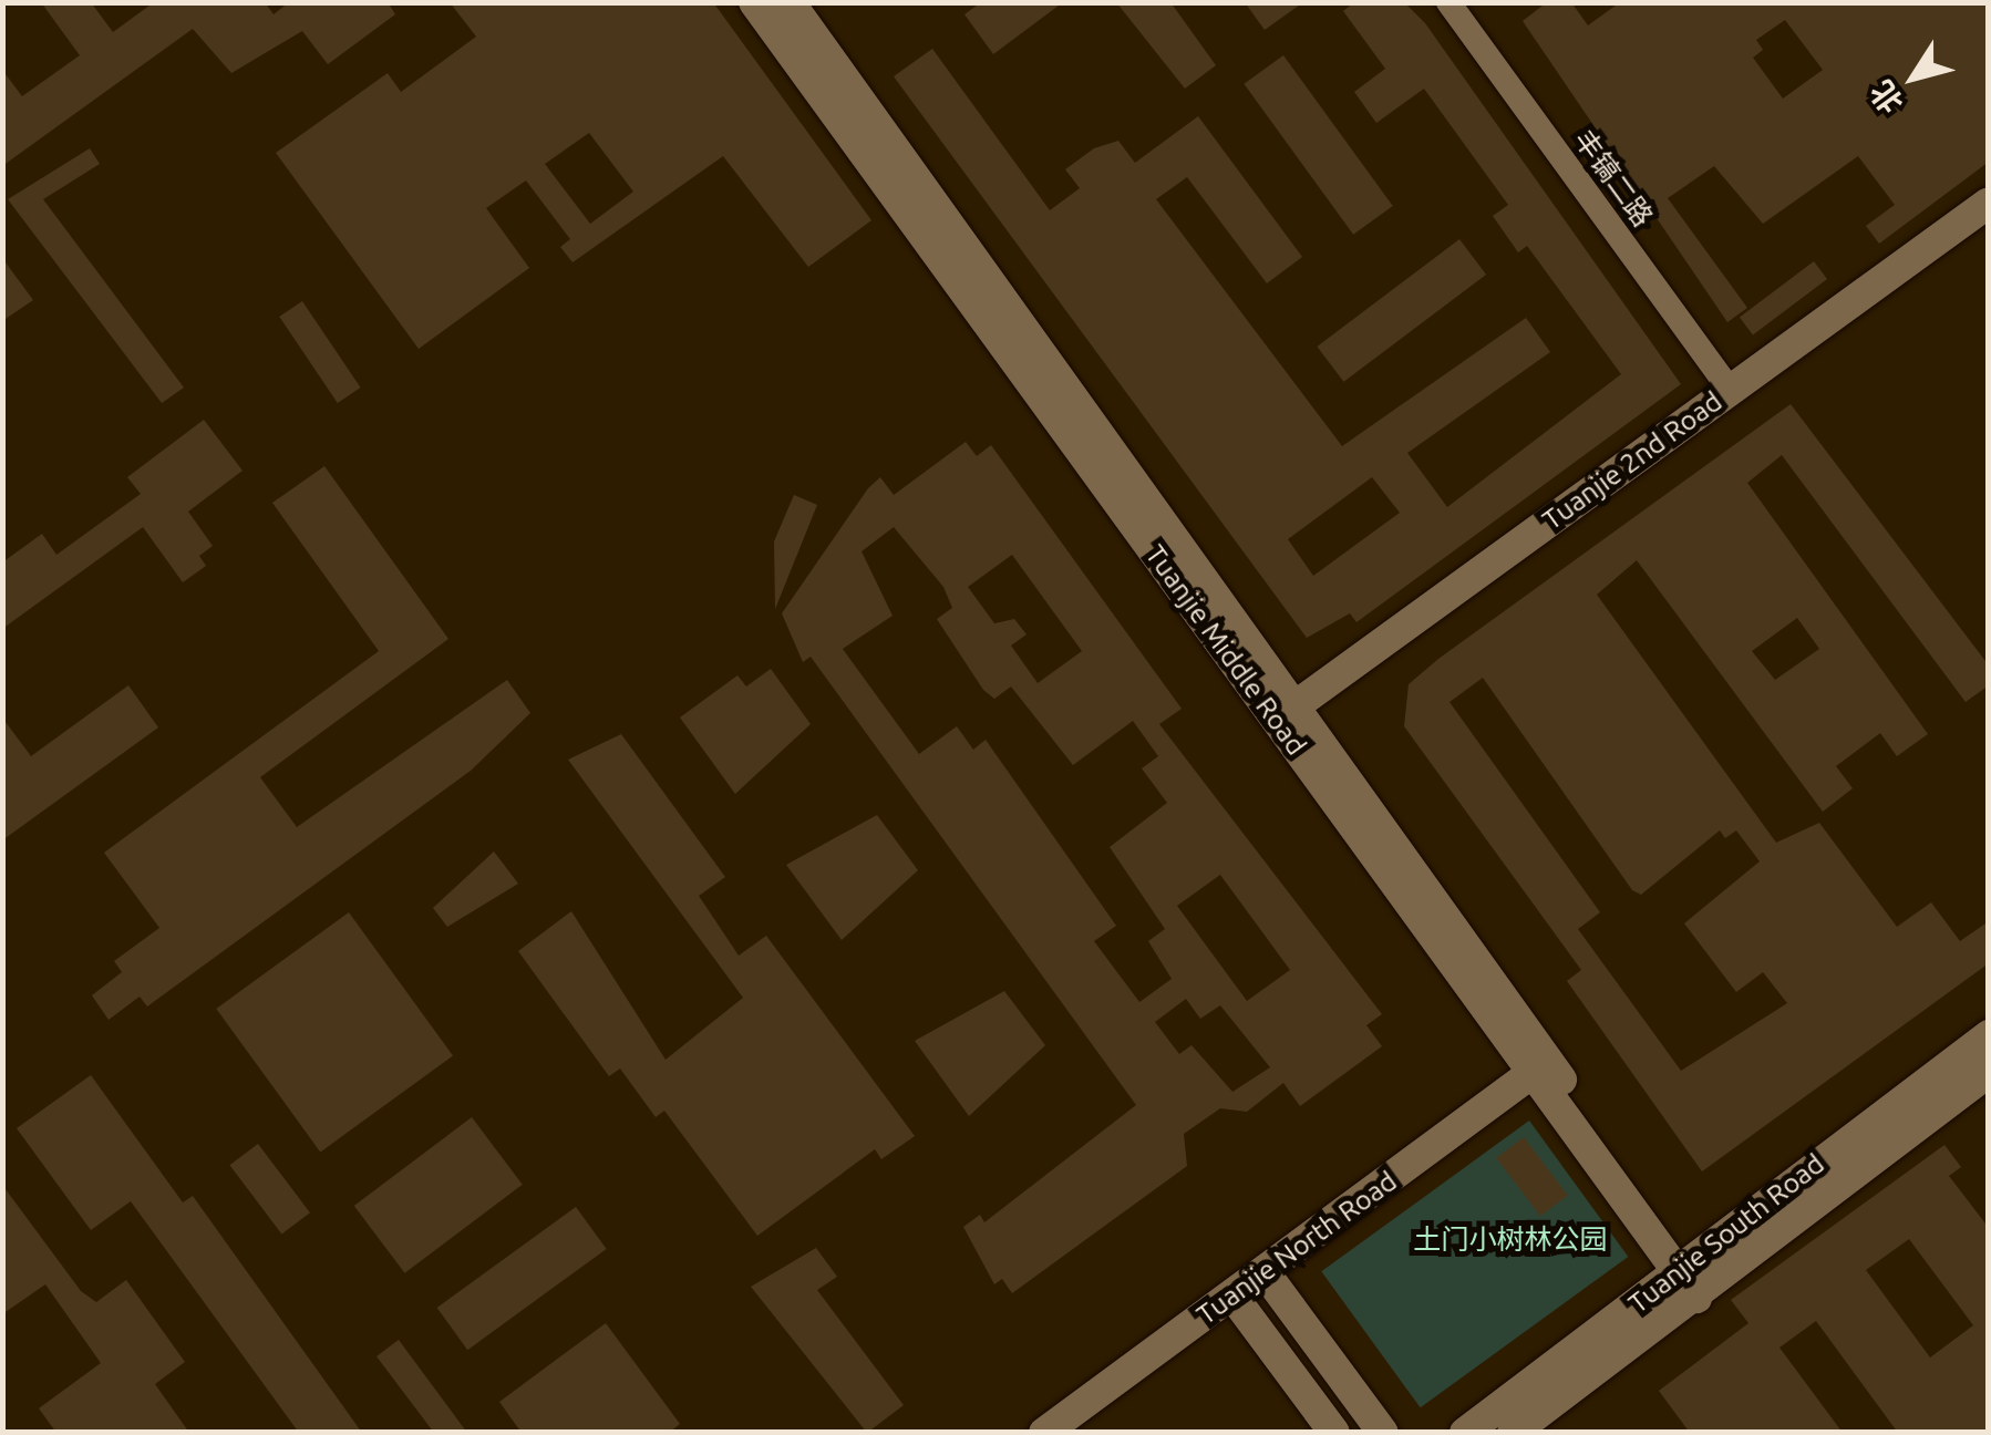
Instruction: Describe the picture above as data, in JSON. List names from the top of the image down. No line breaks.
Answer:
{"streets":{"street":["丰镐二路","Tuanjie 2nd Road","Tuanjie Middle Road","Tuanjie South Road","Tuanjie North Road"]},"crossings":[["丰镐二路","Tuanjie 2nd Road"],["Tuanjie 2nd Road","Tuanjie Middle Road"],["Tuanjie Middle Road","Tuanjie South Road"],["Tuanjie Middle Road","Tuanjie North Road"]],"parks":["土门小树林公园"],"north":"bottom left"}
